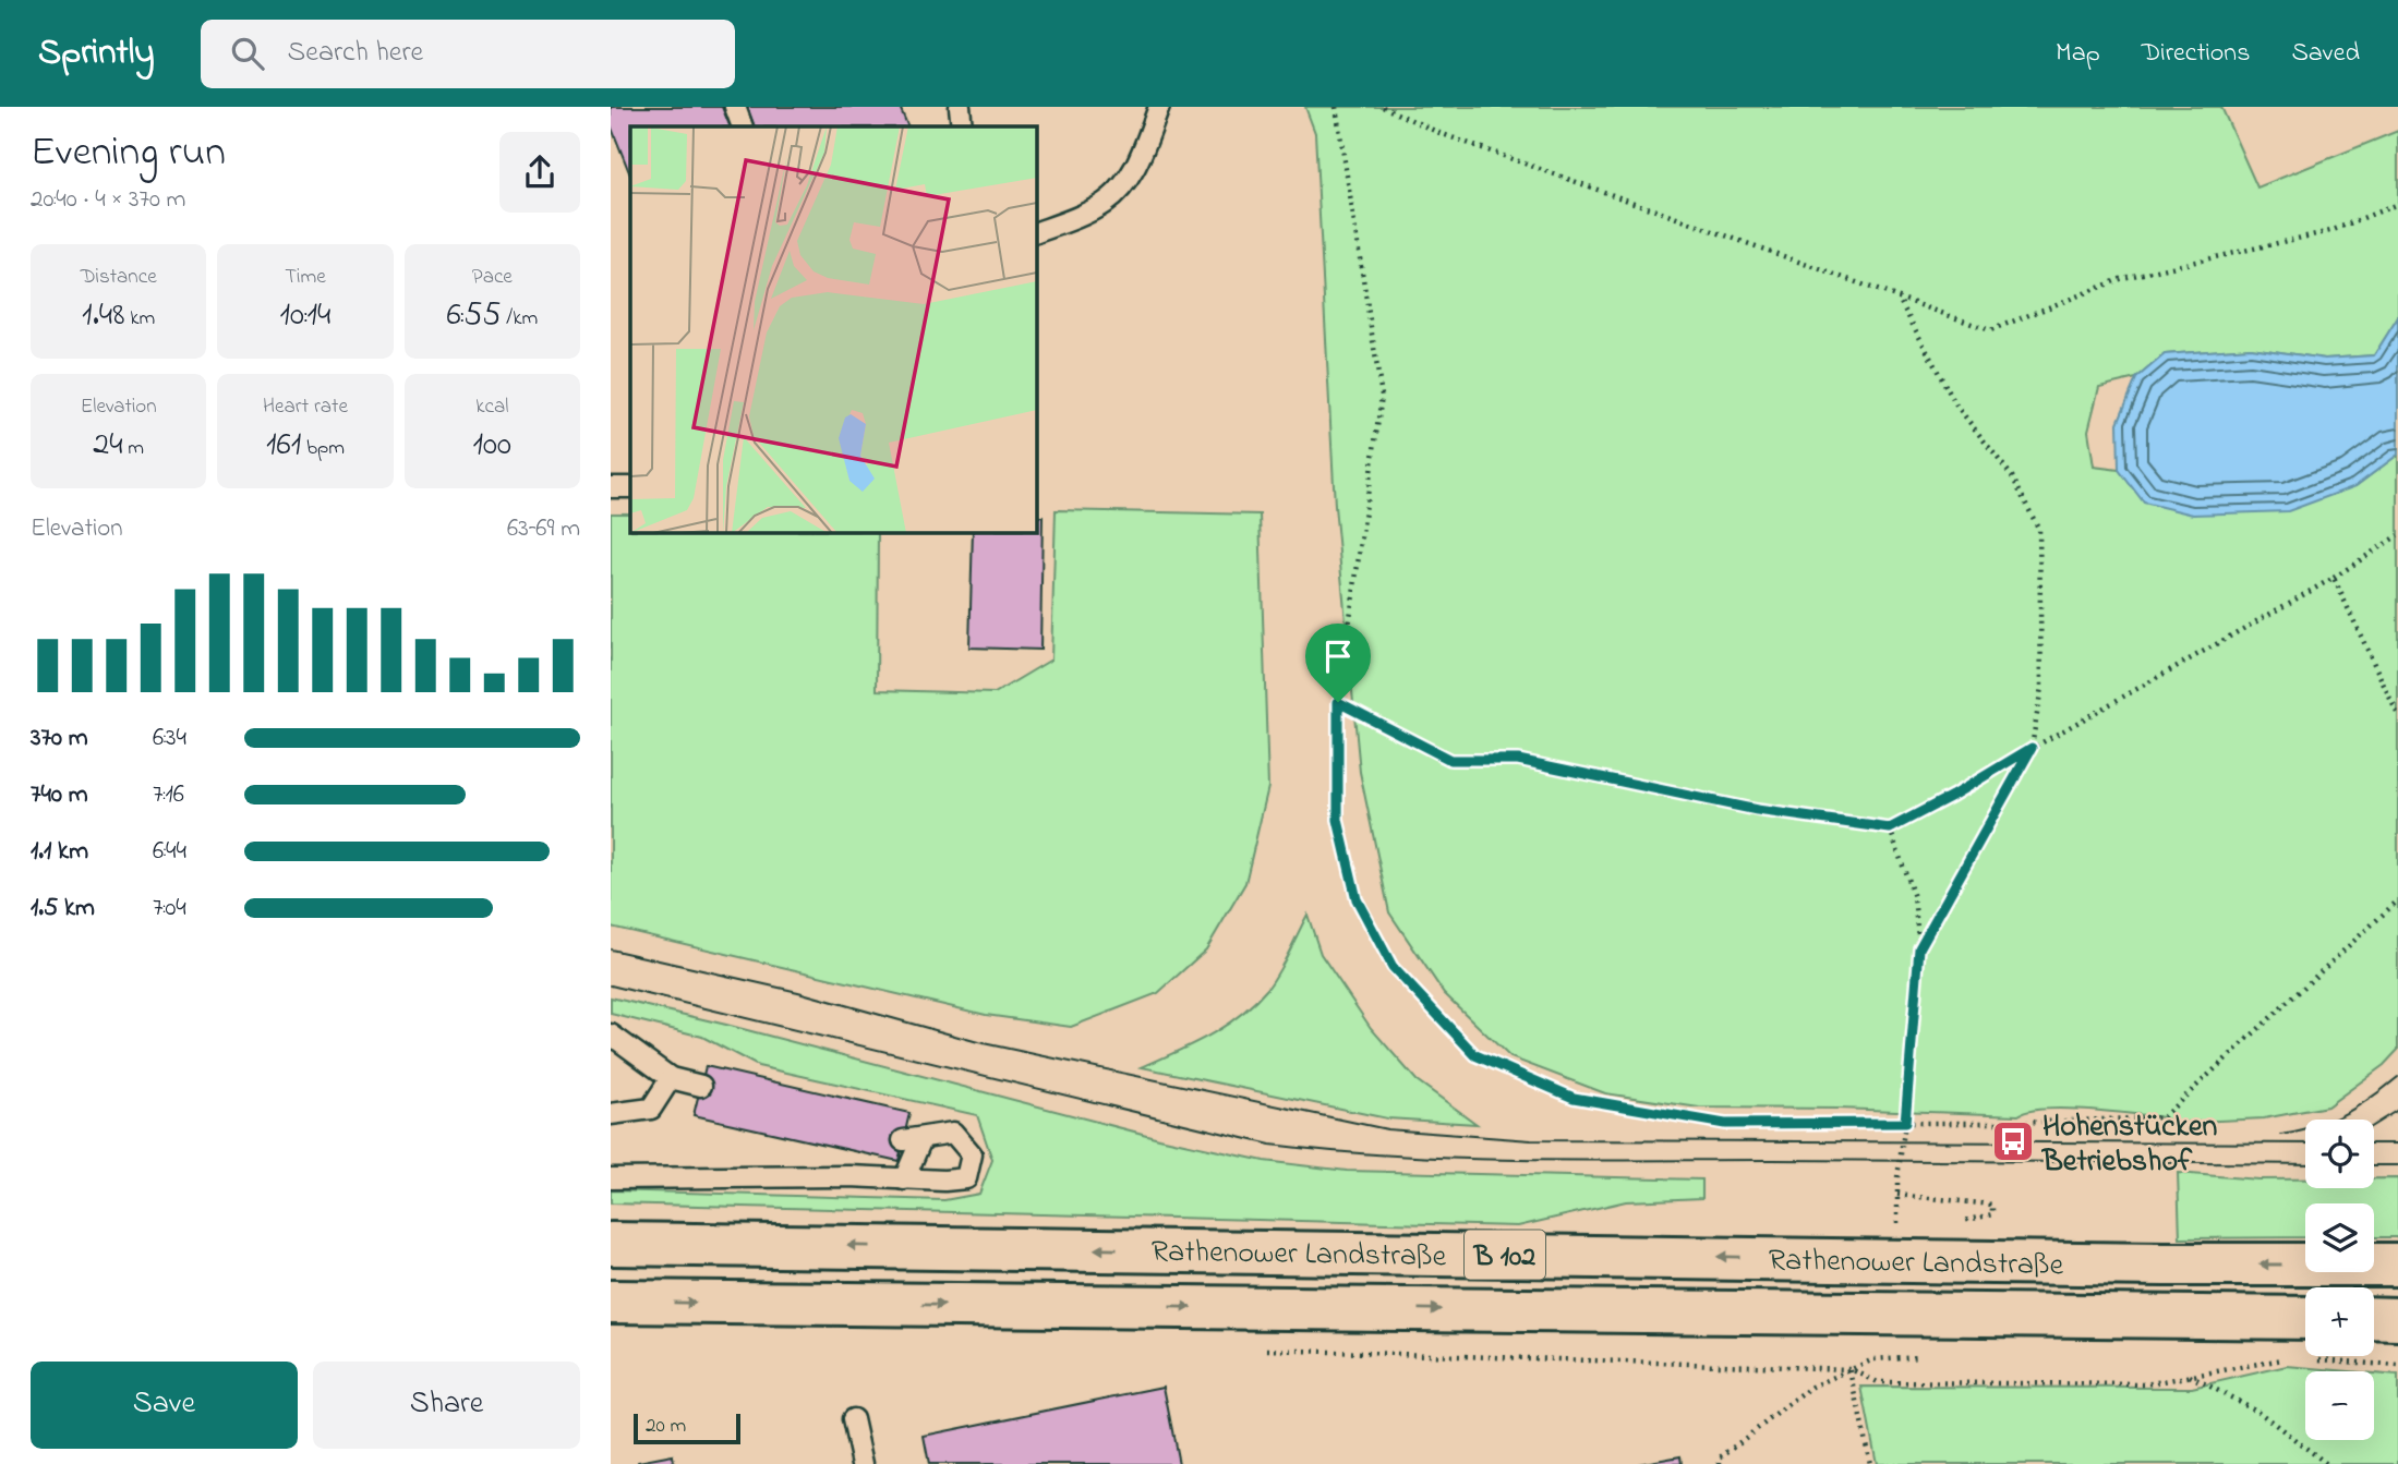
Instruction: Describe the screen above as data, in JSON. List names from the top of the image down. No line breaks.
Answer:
{"streets":{"main road":["Rathenower Landstraße","B 102"]},"places":{"bus stop":["Hohenstücken Betriebshof"]},"scale_bar":"20 m","page":{"header":"Sprintly","search":"Search here","nav":["Map","Directions","Saved"],"heading":["Evening run","20:40 · 4 × 370 m"],"stats":[["Distance","1.48 km"],["Time","10:14"],["Pace","6:55 /km"],["Elevation","24 m"],["Heart rate","161 bpm"],["kcal","100"]],"chart":["Elevation","63–69 m"],"list":[{"name":"370 m","note":"6:34"},{"name":"740 m","note":"7:16"},{"name":"1.1 km","note":"6:44"},{"name":"1.5 km","note":"7:04"}],"map_buttons":["+","−"],"buttons":["Save","Share"],"scale":"20 m"}}
